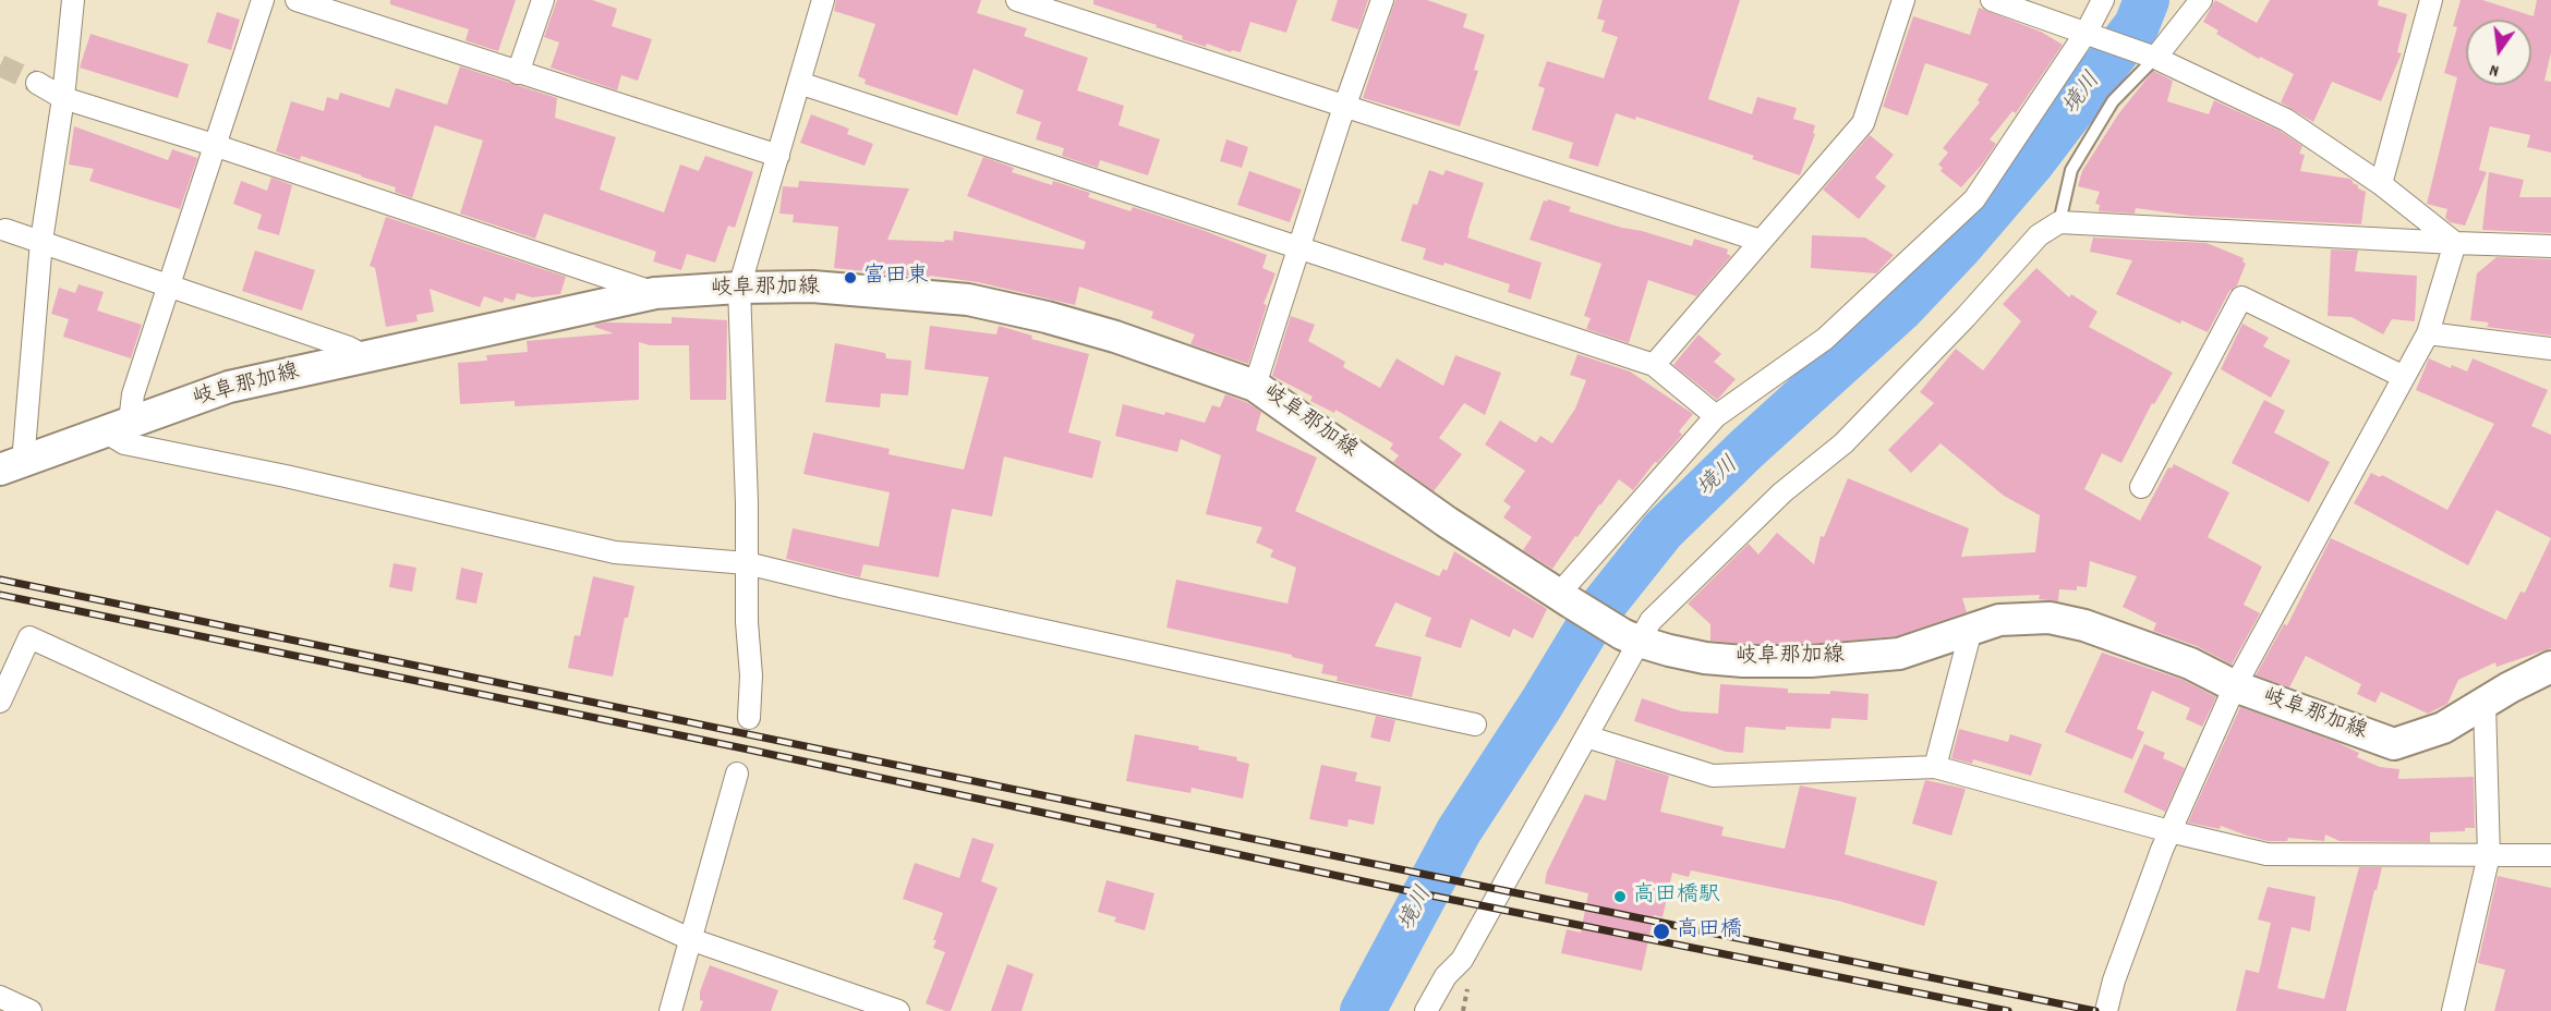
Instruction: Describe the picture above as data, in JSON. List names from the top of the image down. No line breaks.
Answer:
{"streets":{"main road":["岐阜那加線"]},"water":["境川"],"places":["富田東","高田橋駅","高田橋"],"north":"bottom"}
